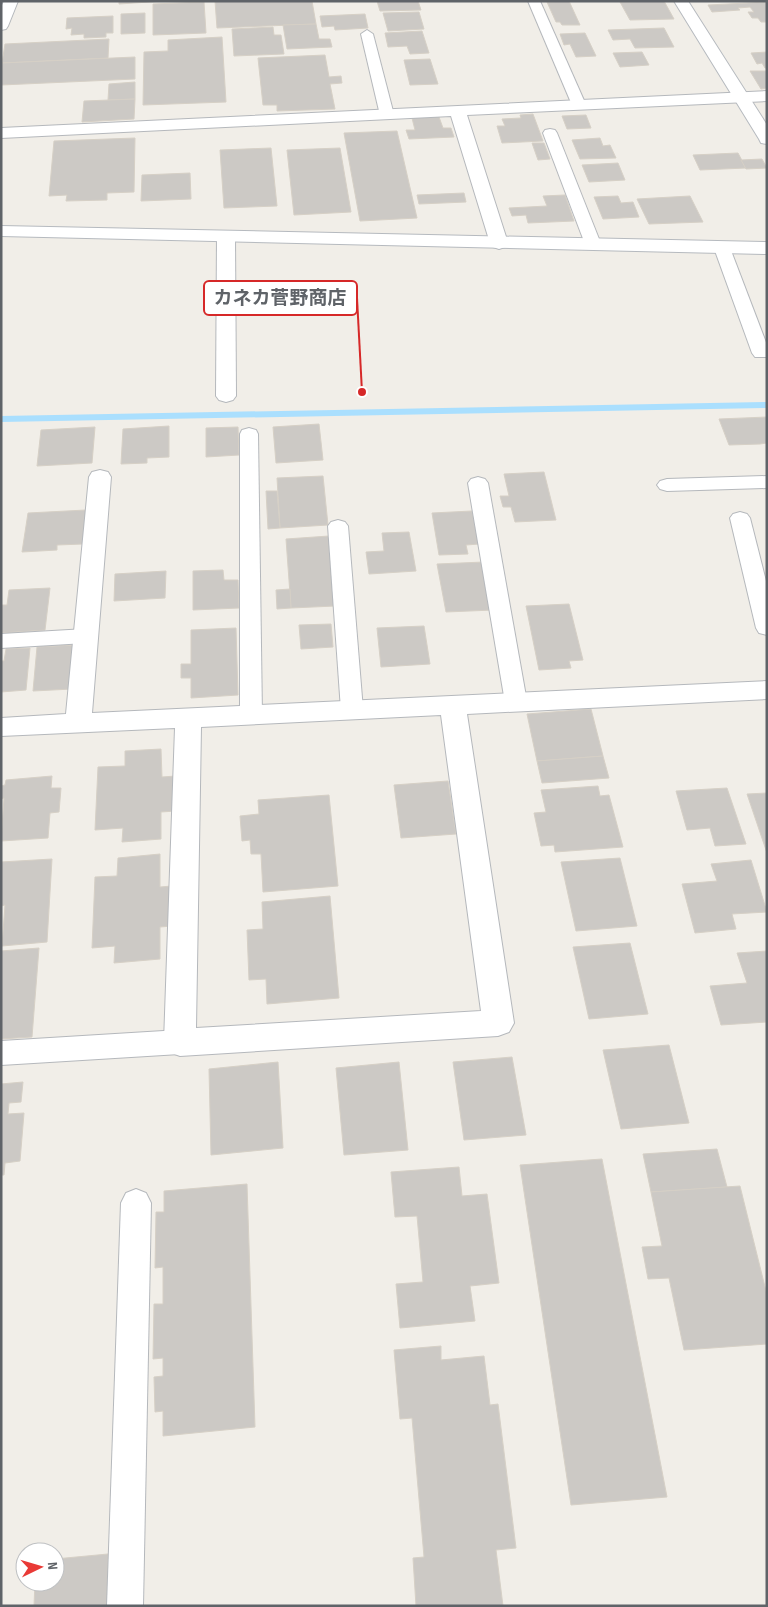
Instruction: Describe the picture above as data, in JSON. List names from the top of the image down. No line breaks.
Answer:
{"places":["カネカ菅野商店"],"north":"right"}
